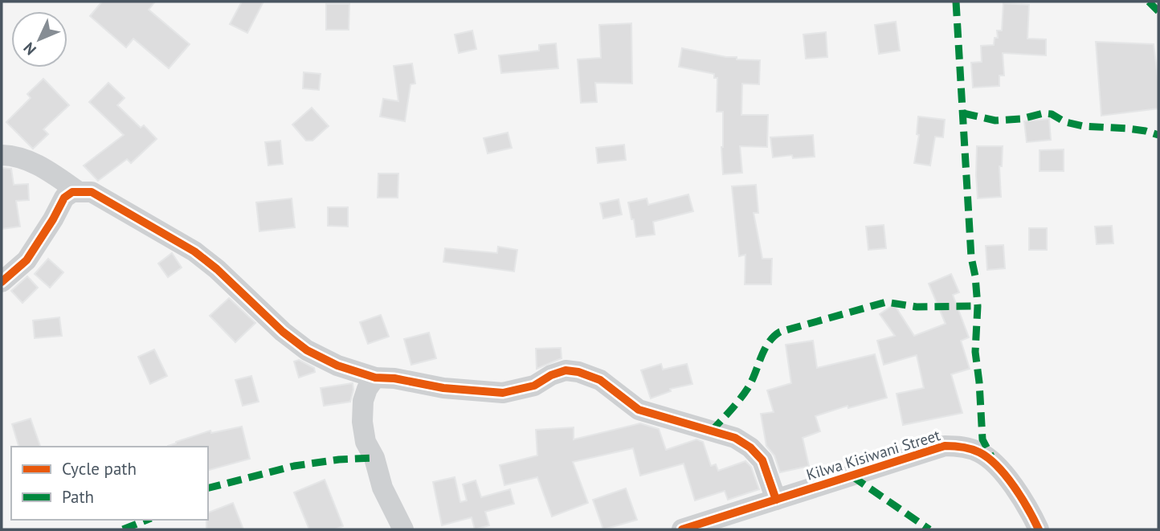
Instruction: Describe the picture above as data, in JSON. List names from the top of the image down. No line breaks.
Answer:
{"streets":{"street":["Kilwa Kisiwani Street"]},"legend":["Cycle path","Path"],"north":"bottom left"}
